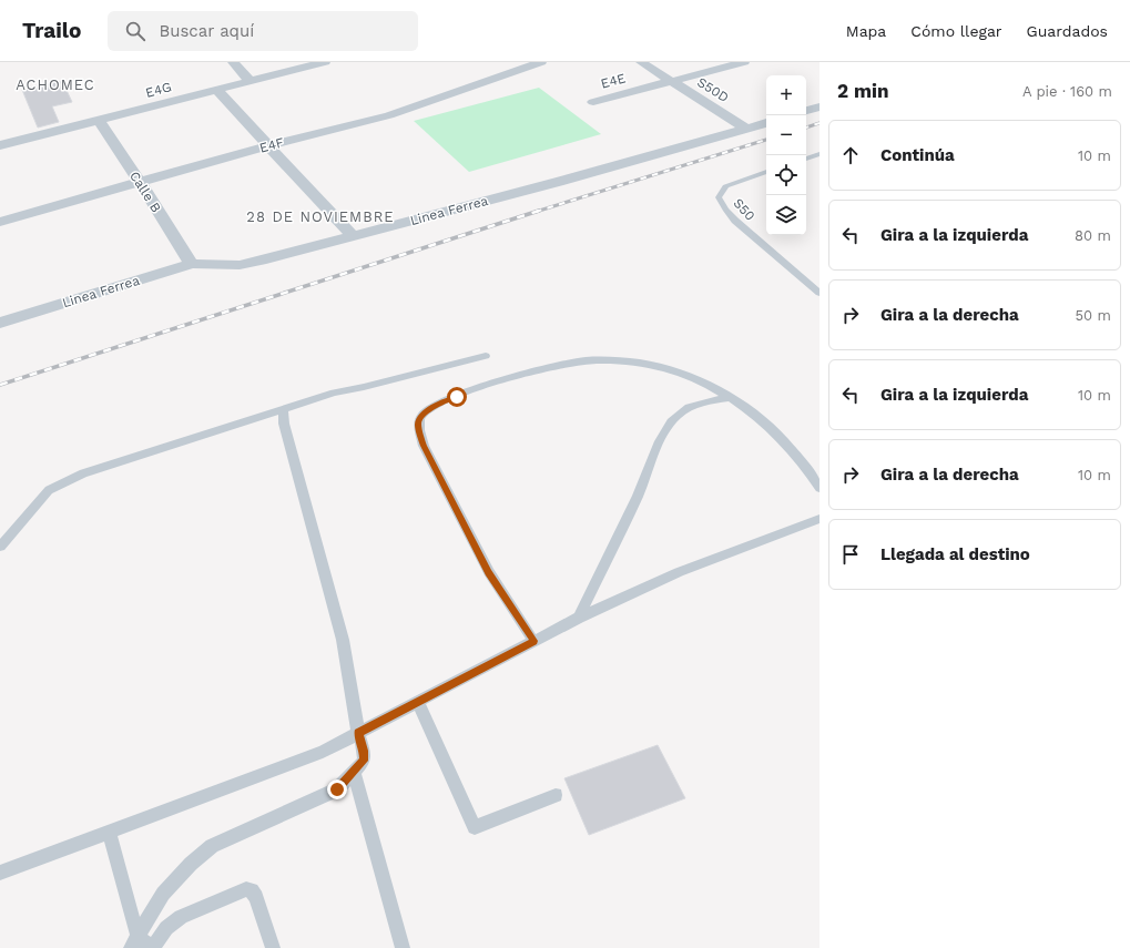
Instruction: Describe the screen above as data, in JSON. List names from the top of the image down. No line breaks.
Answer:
{"streets":{"street":["E4E","E4G","S50D","E4F","Calle B","Linea Ferrea"],"lane":["S50"]},"crossings":[["E4E","S50D"],["E4G","Calle B"],["S50D","Linea Ferrea"],["E4F","Calle B"],["Calle B","Linea Ferrea"]],"districts":["ACHOMEC","28 DE NOVIEMBRE"],"page":{"header":"Trailo","search":"Buscar aquí","nav":["Mapa","Cómo llegar","Guardados"],"heading":["2 min","A pie · 160 m"],"map_buttons":["+","−"],"list":[["Continúa","10 m"],["Gira a la izquierda","80 m"],["Gira a la derecha","50 m"],["Gira a la izquierda","10 m"],["Gira a la derecha","10 m"],"Llegada al destino"]}}
